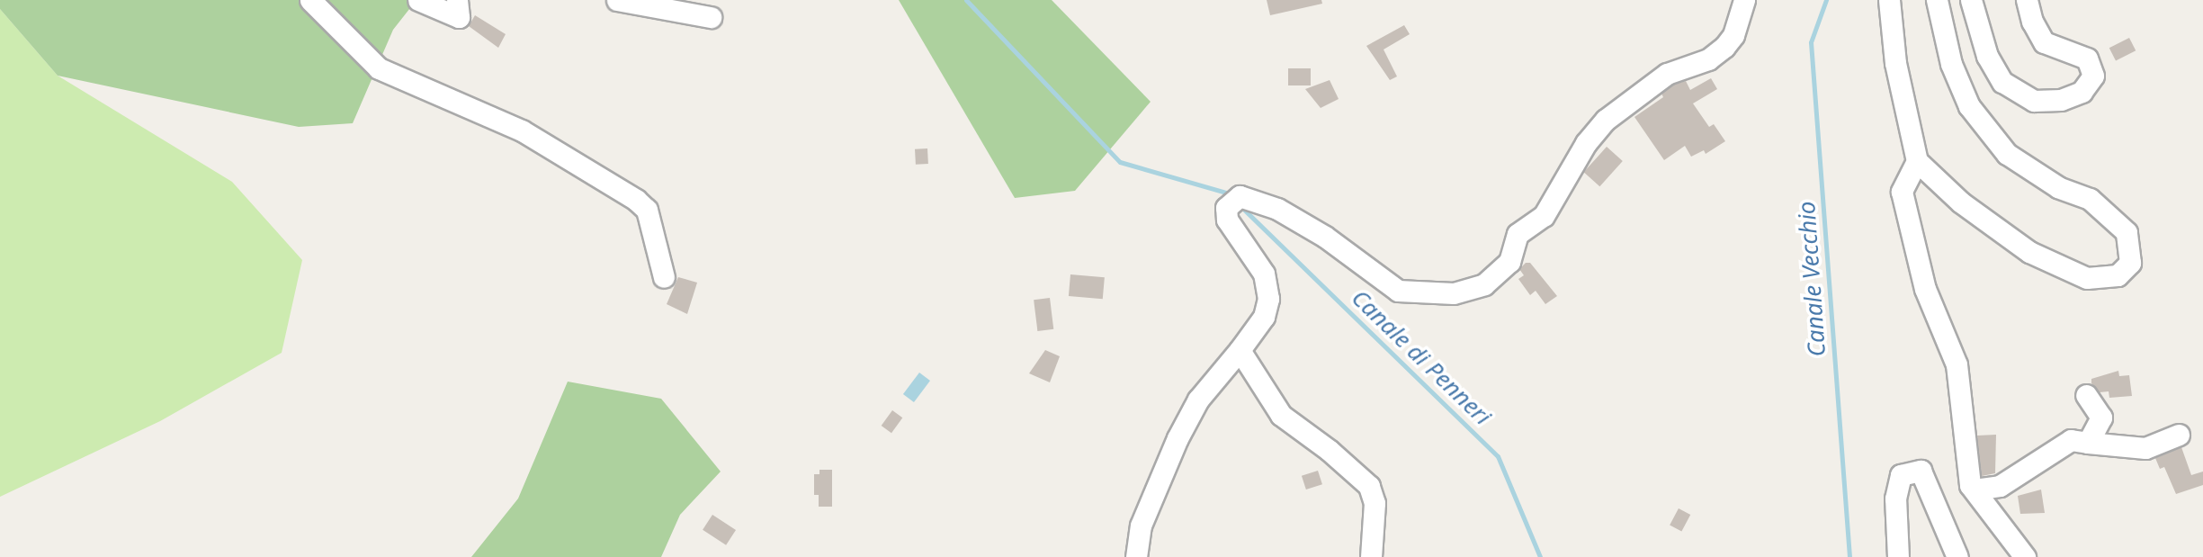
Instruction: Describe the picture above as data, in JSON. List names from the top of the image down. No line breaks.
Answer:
{"water":["Canale Vecchio","Canale di Penneri"]}
